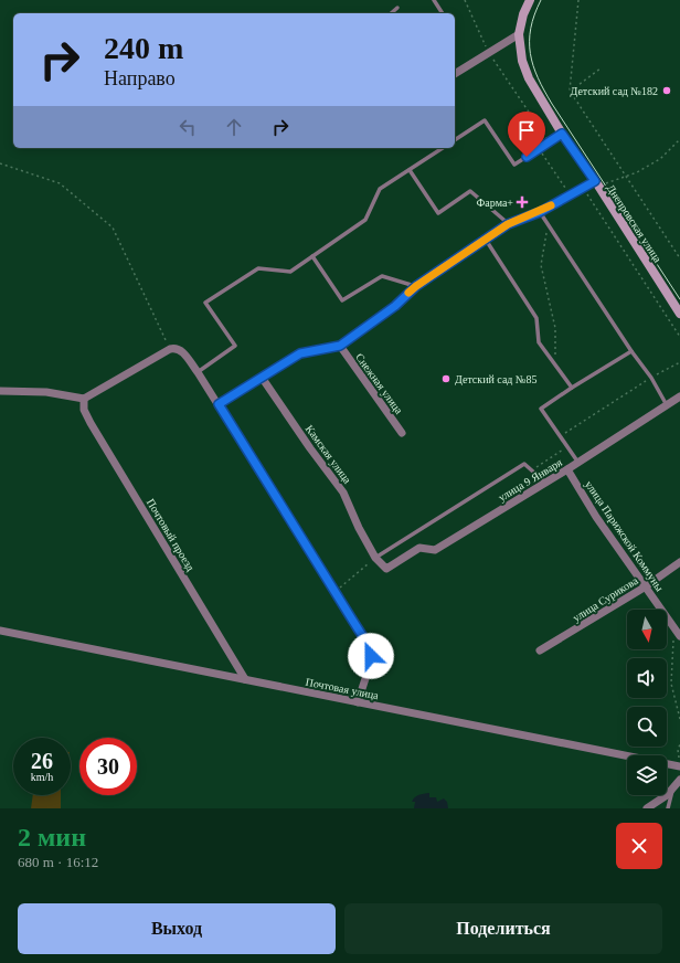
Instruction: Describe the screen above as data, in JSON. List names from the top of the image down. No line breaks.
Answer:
{"streets":{"street":["Днепровская улица","Снежная улица","Камская улица","улица 9 Января","Почтовый проезд","улица Парижской Коммуны","улица Сурикова","Почтовая улица"]},"crossings":[["Камская улица","улица 9 Января"],["улица 9 Января","улица Парижской Коммуны"],["Почтовый проезд","Почтовая улица"],["улица Парижской Коммуны","улица Сурикова"]],"places":{"other":["Детский сад №182","Детский сад №85"],"health":["Фарма+"]},"north":"bottom","page":{"turn":["240 m","Направо"],"speed":"26 km/h","limit":"30","heading":["2 мин","680 m · 16:12"],"buttons":["Выход","Поделиться"]}}
